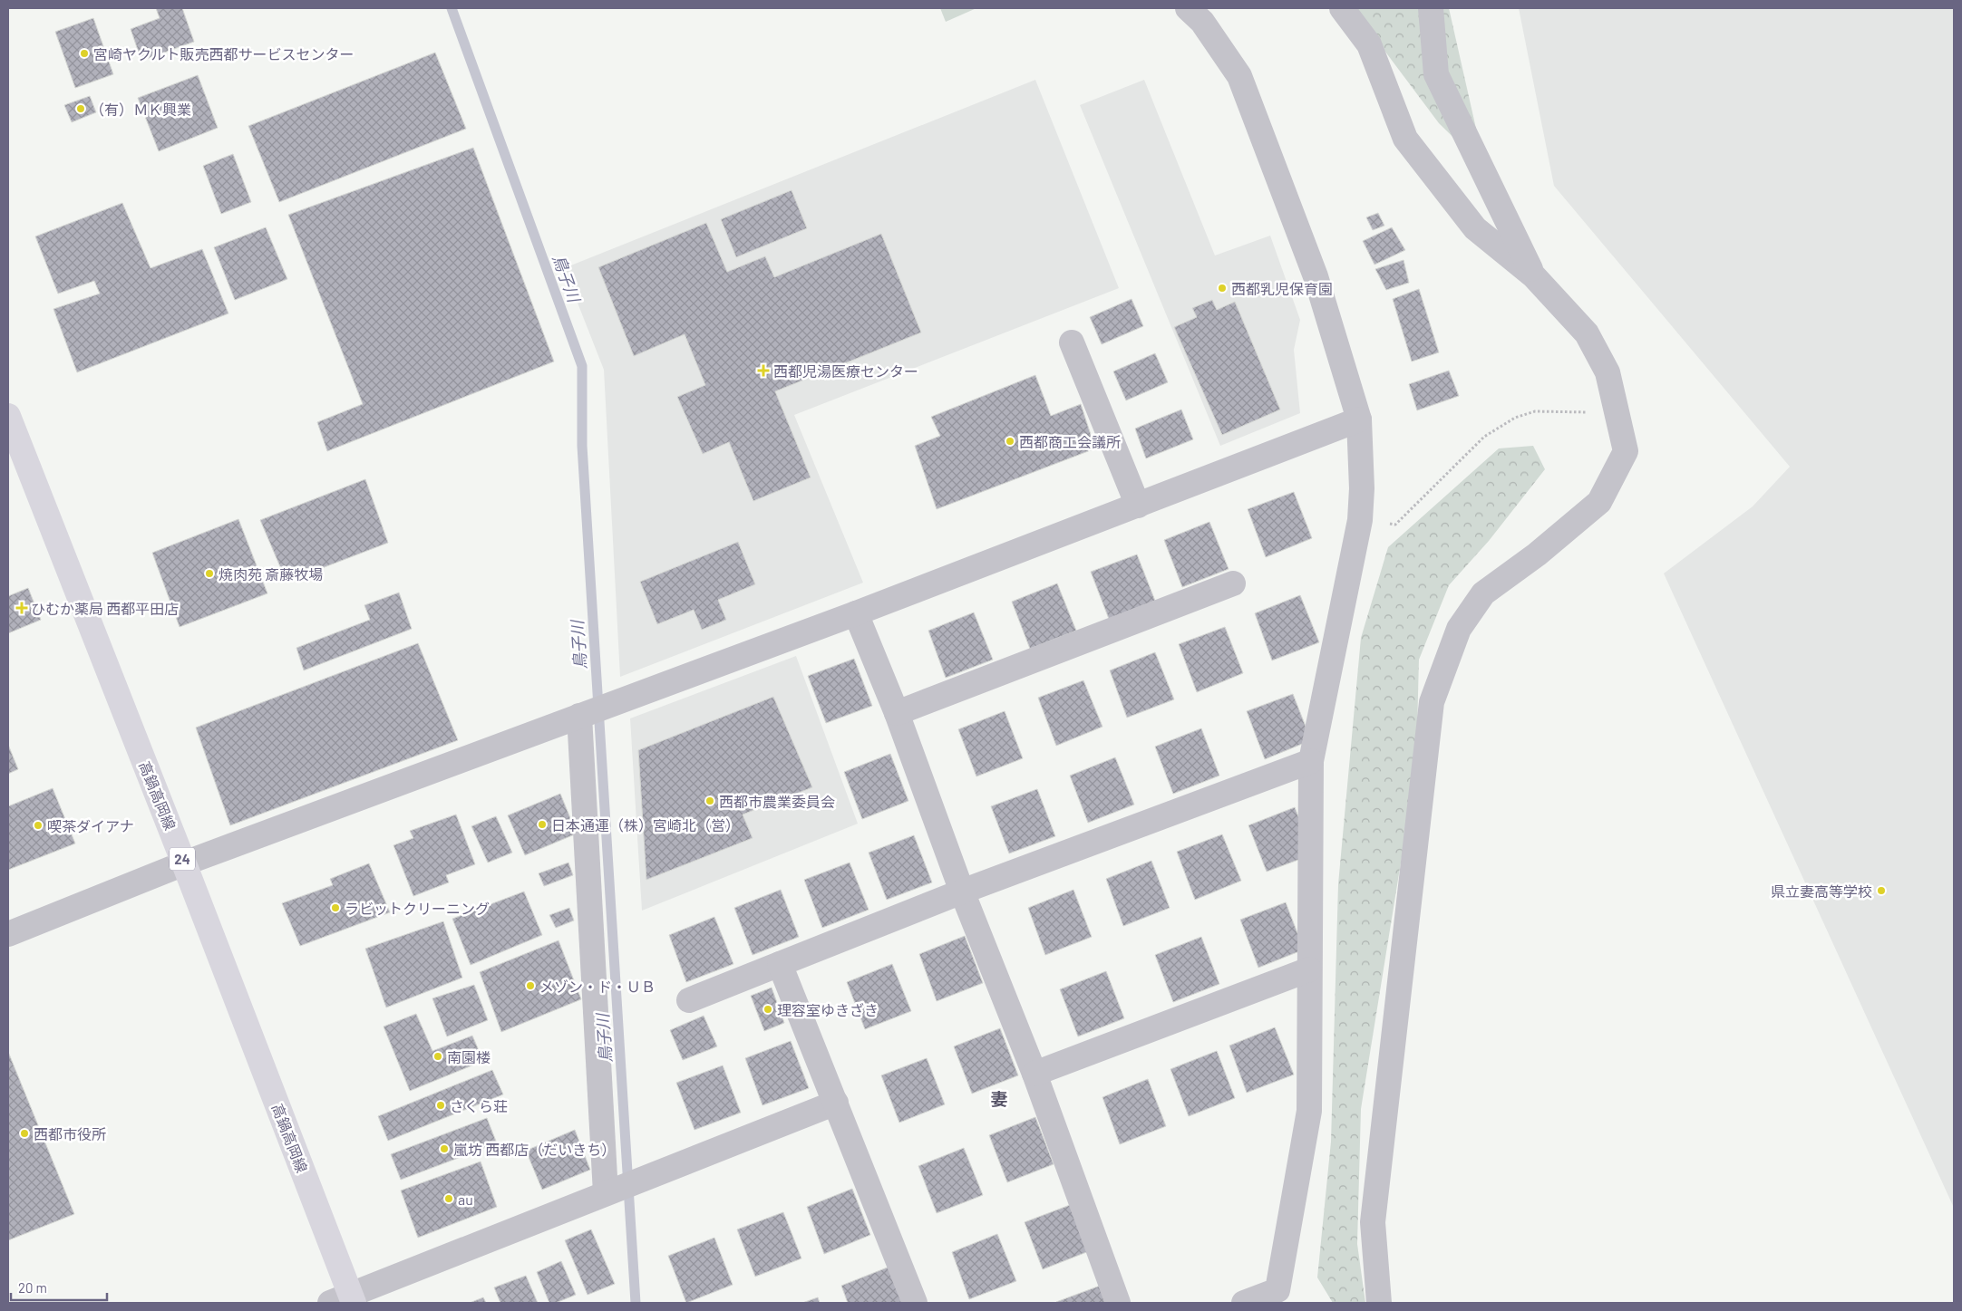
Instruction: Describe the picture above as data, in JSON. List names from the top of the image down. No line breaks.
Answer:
{"streets":{"main road":["高鍋高岡線","24"]},"districts":["妻"],"water":["鳥子川"],"places":{"other":["宮崎ヤクルト販売西都サービスセンター","（有）ＭＫ興業","西都乳児保育園","西都商工会議所","焼肉苑 斎藤牧場","西都市農業委員会","日本通運（株）宮崎北（営）","喫茶ダイアナ","県立妻高等学校","ラビットクリーニング","メゾン・ド・ＵＢ","理容室ゆきざき","南園楼","さくら荘","西都市役所","嵐坊 西都店（だいきち）","au"],"health":["西都児湯医療センター","ひむか薬局 西都平田店"]},"scale_bar":"20 m"}
